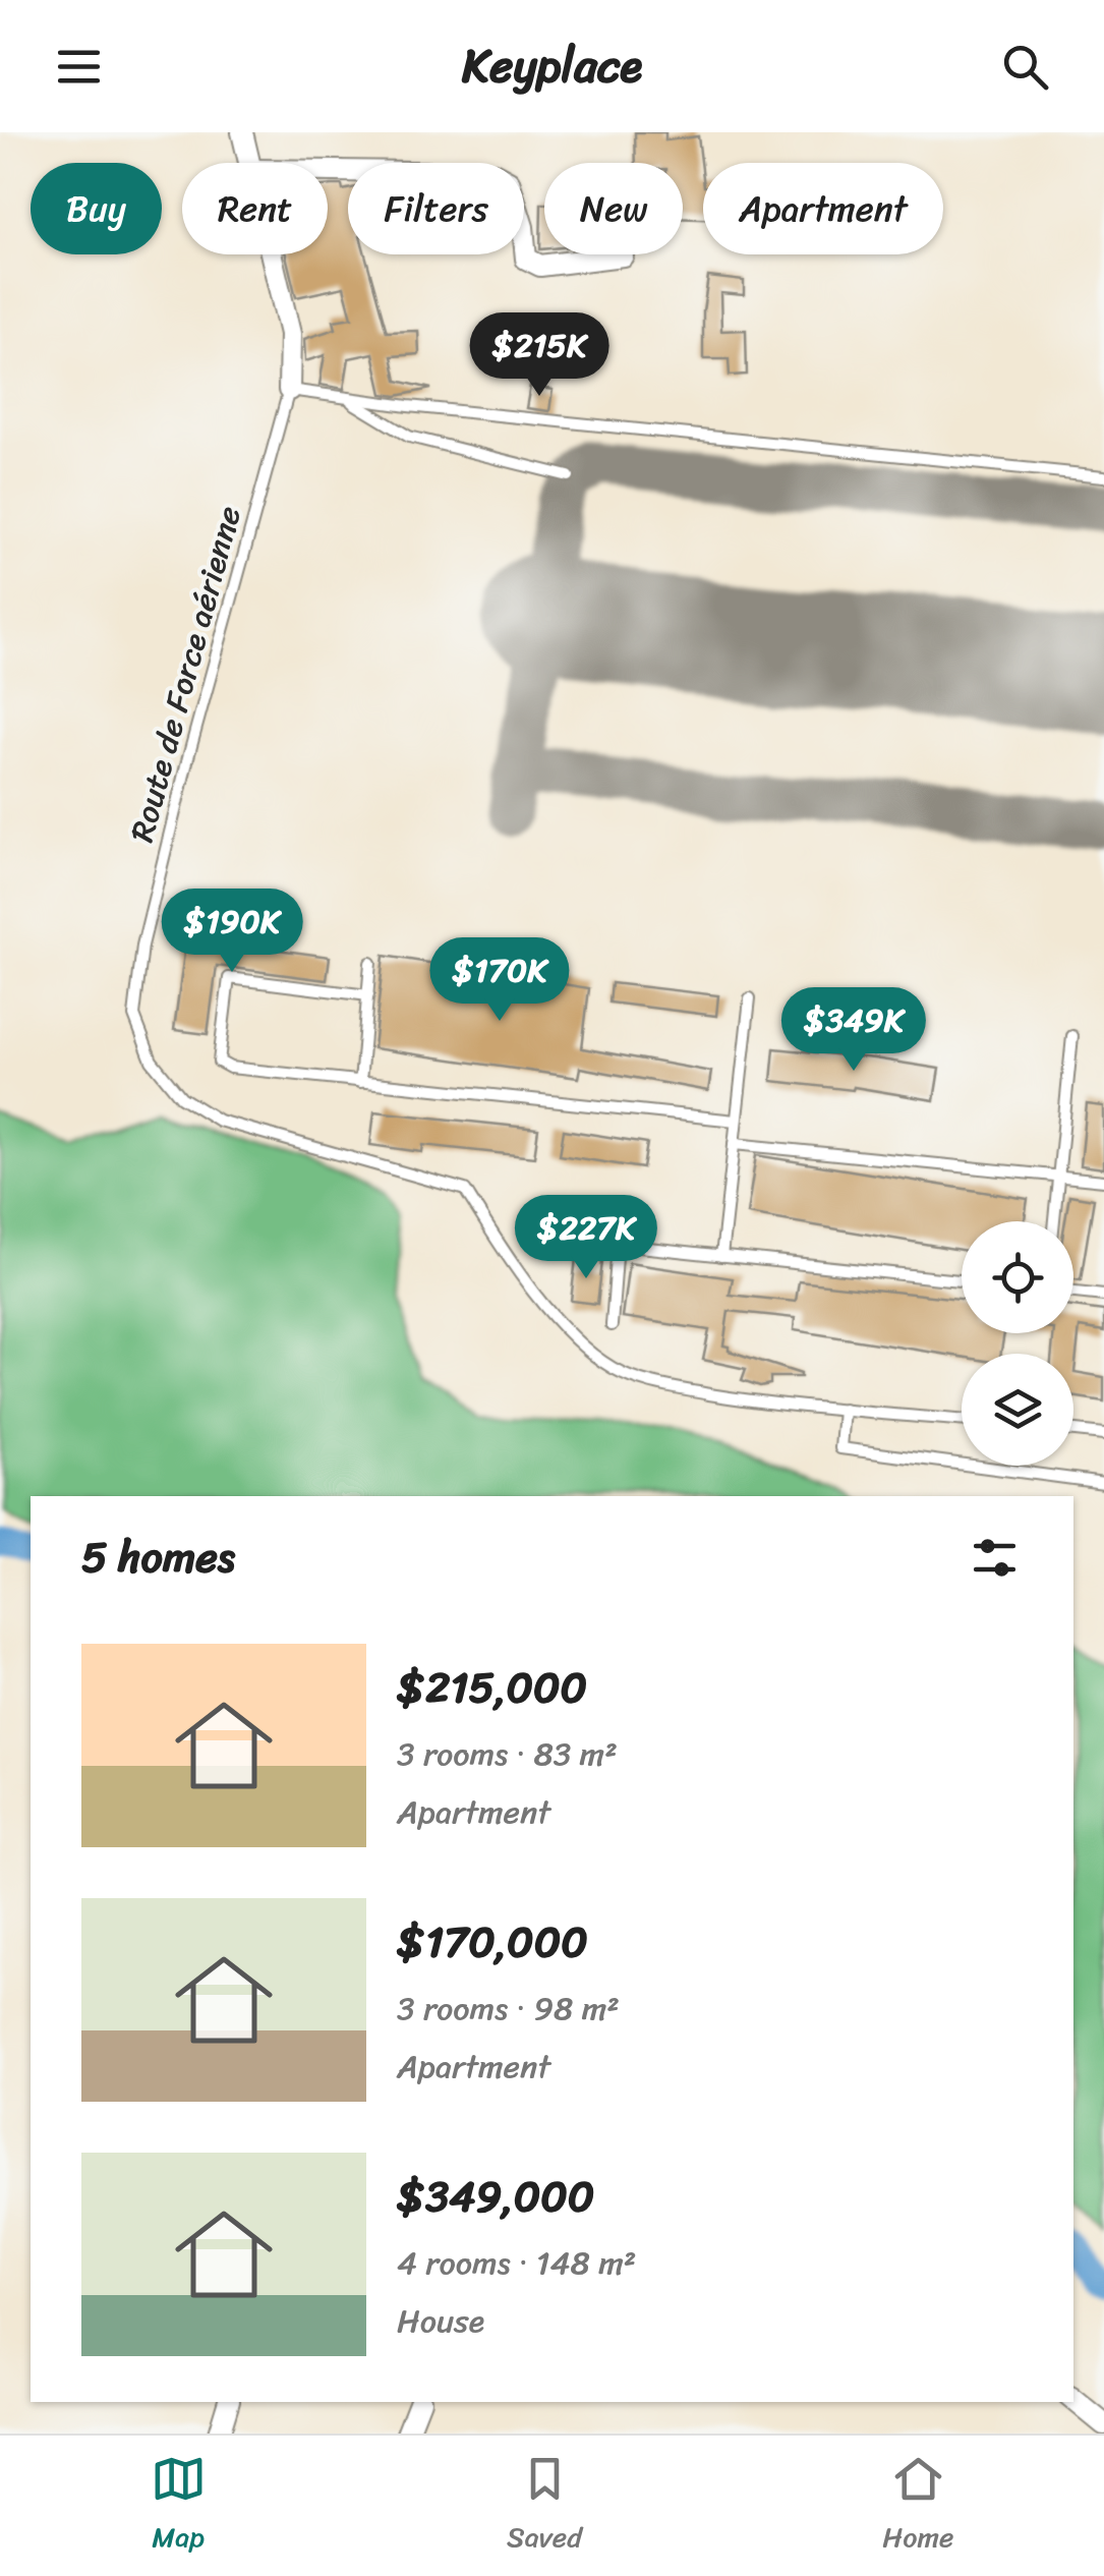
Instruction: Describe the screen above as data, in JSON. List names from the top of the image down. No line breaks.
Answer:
{"streets":{"lane":["Route de Force aérienne"]},"page":{"header":"Keyplace","chip":["Buy","Rent","Filters","New","Apartment"],"price":["$215K","$190K","$170K","$349K","$227K"],"heading":"5 homes","list":[{"name":"$215,000","note":"3 rooms · 83 m² · Apartment"},{"name":"$170,000","note":"3 rooms · 98 m² · Apartment"},{"name":"$349,000","note":"4 rooms · 148 m² · House"}],"tabs":["Map","Saved","Home"]}}
